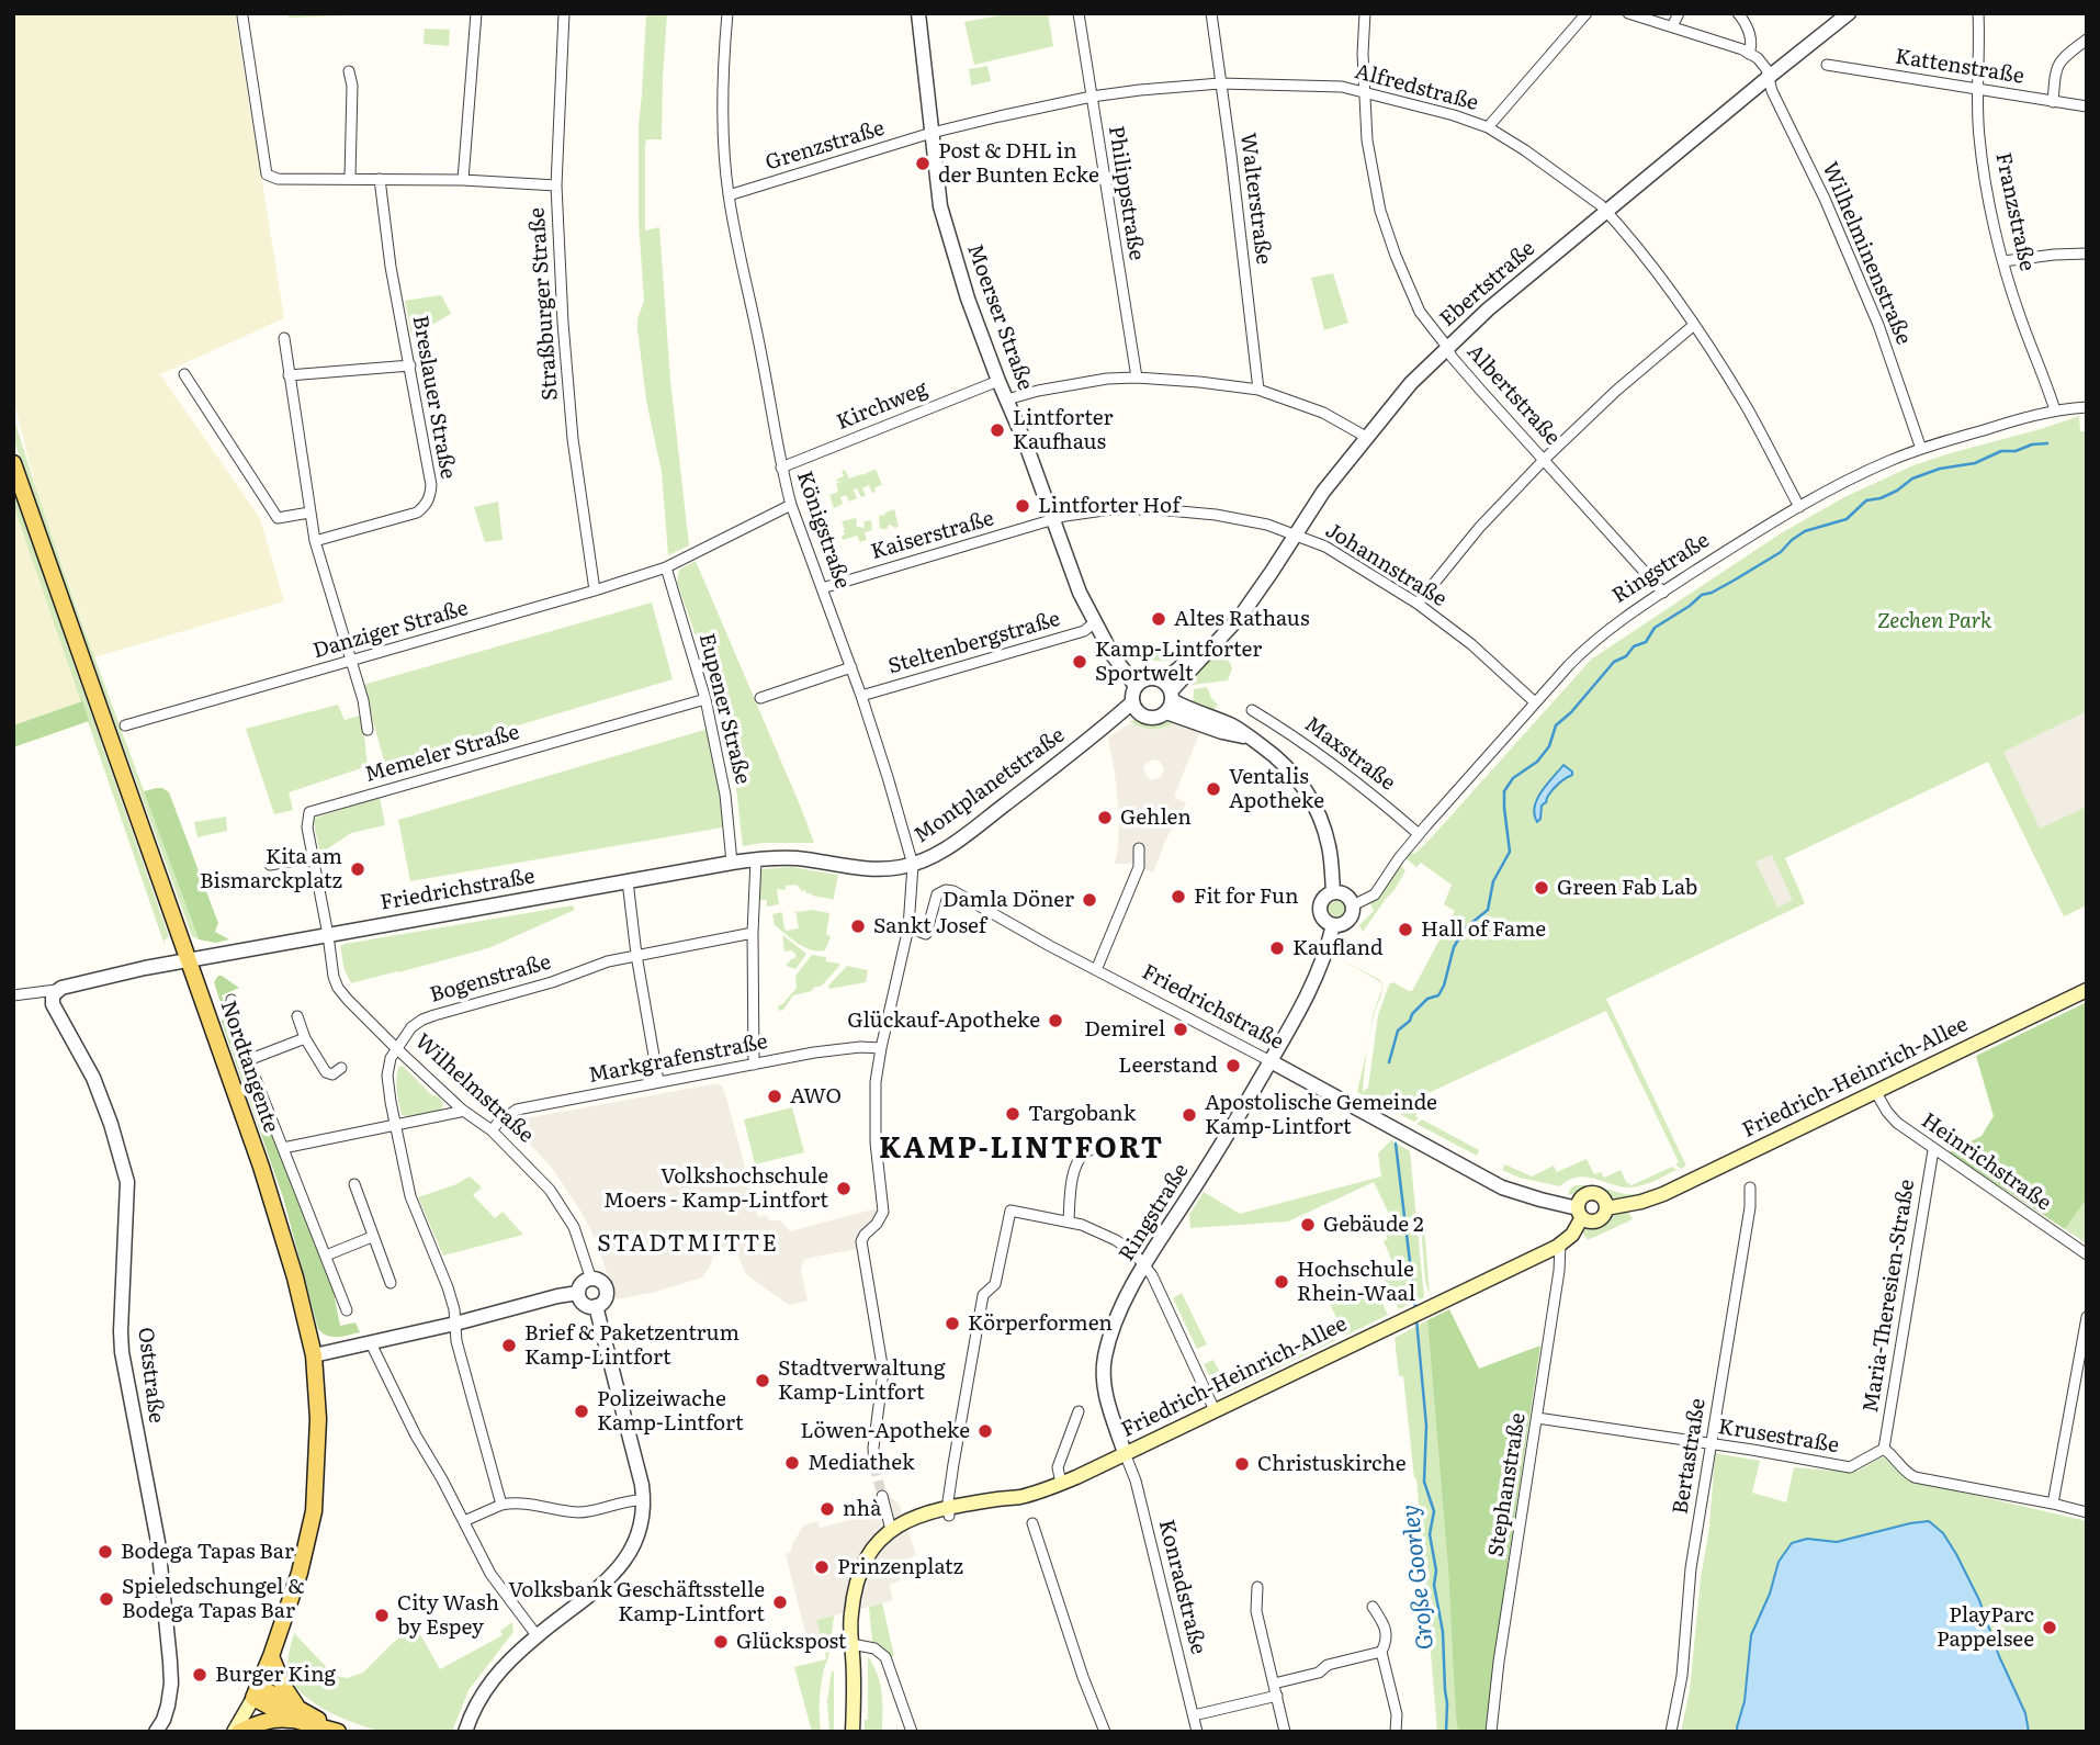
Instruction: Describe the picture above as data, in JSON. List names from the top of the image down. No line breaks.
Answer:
{"streets":{"main road":["Nordtangente","Friedrich-Heinrich-Allee"],"street":["Kattenstraße","Alfredstraße","Grenzstraße","Philippstraße","Walterstraße","Franzstraße","Wilhelminenstraße","Ebertstraße","Straßburger Straße","Moerser Straße","Albertstraße","Breslauer Straße","Kirchweg","Königstraße","Kaiserstraße","Johannstraße","Ringstraße","Danziger Straße","Steltenbergstraße","Eupener Straße","Memeler Straße","Maxstraße","Montplanetstraße","Friedrichstraße","Bogenstraße","Markgrafenstraße","Wilhelmstraße","Heinrichstraße","Maria-Theresien-Straße","Oststraße","Krusestraße","Bertastraße","Stephanstraße","Konradstraße"]},"crossings":[["Kattenstraße","Franzstraße"],["Alfredstraße","Grenzstraße"],["Alfredstraße","Philippstraße"],["Alfredstraße","Walterstraße"],["Alfredstraße","Ebertstraße"],["Alfredstraße","Moerser Straße"],["Alfredstraße","Albertstraße"],["Alfredstraße","Ringstraße"],["Grenzstraße","Moerser Straße"],["Grenzstraße","Königstraße"],["Franzstraße","Ringstraße"],["Wilhelminenstraße","Ebertstraße"],["Wilhelminenstraße","Ringstraße"],["Ebertstraße","Moerser Straße"],["Ebertstraße","Albertstraße"],["Ebertstraße","Johannstraße"],["Ebertstraße","Montplanetstraße"],["Straßburger Straße","Danziger Straße"],["Moerser Straße","Kirchweg"],["Moerser Straße","Kaiserstraße"],["Moerser Straße","Johannstraße"],["Moerser Straße","Steltenbergstraße"],["Moerser Straße","Montplanetstraße"],["Albertstraße","Ringstraße"],["Kirchweg","Königstraße"],["Königstraße","Kaiserstraße"],["Königstraße","Danziger Straße"],["Königstraße","Steltenbergstraße"],["Königstraße","Montplanetstraße"],["Königstraße","Friedrichstraße"],["Königstraße","Markgrafenstraße"],["Kaiserstraße","Johannstraße"],["Johannstraße","Ringstraße"],["Ringstraße","Maxstraße"],["Ringstraße","Friedrichstraße"],["Ringstraße","Friedrich-Heinrich-Allee"],["Ringstraße","Konradstraße"],["Danziger Straße","Eupener Straße"],["Eupener Straße","Memeler Straße"],["Eupener Straße","Friedrichstraße"],["Memeler Straße","Friedrichstraße"],["Memeler Straße","Wilhelmstraße"],["Montplanetstraße","Friedrichstraße"],["Friedrichstraße","Nordtangente"],["Friedrichstraße","Friedrich-Heinrich-Allee"],["Friedrichstraße","Wilhelmstraße"],["Friedrichstraße","Oststraße"],["Bogenstraße","Wilhelmstraße"],["Markgrafenstraße","Wilhelmstraße"],["Friedrich-Heinrich-Allee","Heinrichstraße"],["Friedrich-Heinrich-Allee","Stephanstraße"],["Friedrich-Heinrich-Allee","Konradstraße"],["Heinrichstraße","Maria-Theresien-Straße"],["Maria-Theresien-Straße","Krusestraße"],["Krusestraße","Bertastraße"],["Krusestraße","Stephanstraße"]],"districts":["KAMP-LINTFORT","STADTMITTE"],"water":["Große Goorley"],"parks":["Zechen Park"],"places":["Post & DHL in der Bunten Ecke","Lintforter Kaufhaus","Lintforter Hof","Altes Rathaus","Kamp-Lintforter Sportwelt","Ventalis Apotheke","Gehlen","Kita am Bismarckplatz","Green Fab Lab","Fit for Fun","Damla Döner","Sankt Josef","Hall of Fame","Kaufland","Glückauf-Apotheke","Demirel","Leerstand","AWO","Targobank","Apostolische Gemeinde Kamp-Lintfort","Volkshochschule Moers - Kamp-Lintfort","Gebäude 2","Hochschule Rhein-Waal","Körperformen","Brief & Paketzentrum Kamp-Lintfort","Stadtverwaltung Kamp-Lintfort","Polizeiwache Kamp-Lintfort","Löwen-Apotheke","Mediathek","Christuskirche","nhà","Bodega Tapas Bar","Prinzenplatz","Spieledschungel & Bodega Tapas Bar","Volksbank Geschäftsstelle Kamp-Lintfort","City Wash by Espey","PlayParc Pappelsee","Glückspost","Burger King"]}
